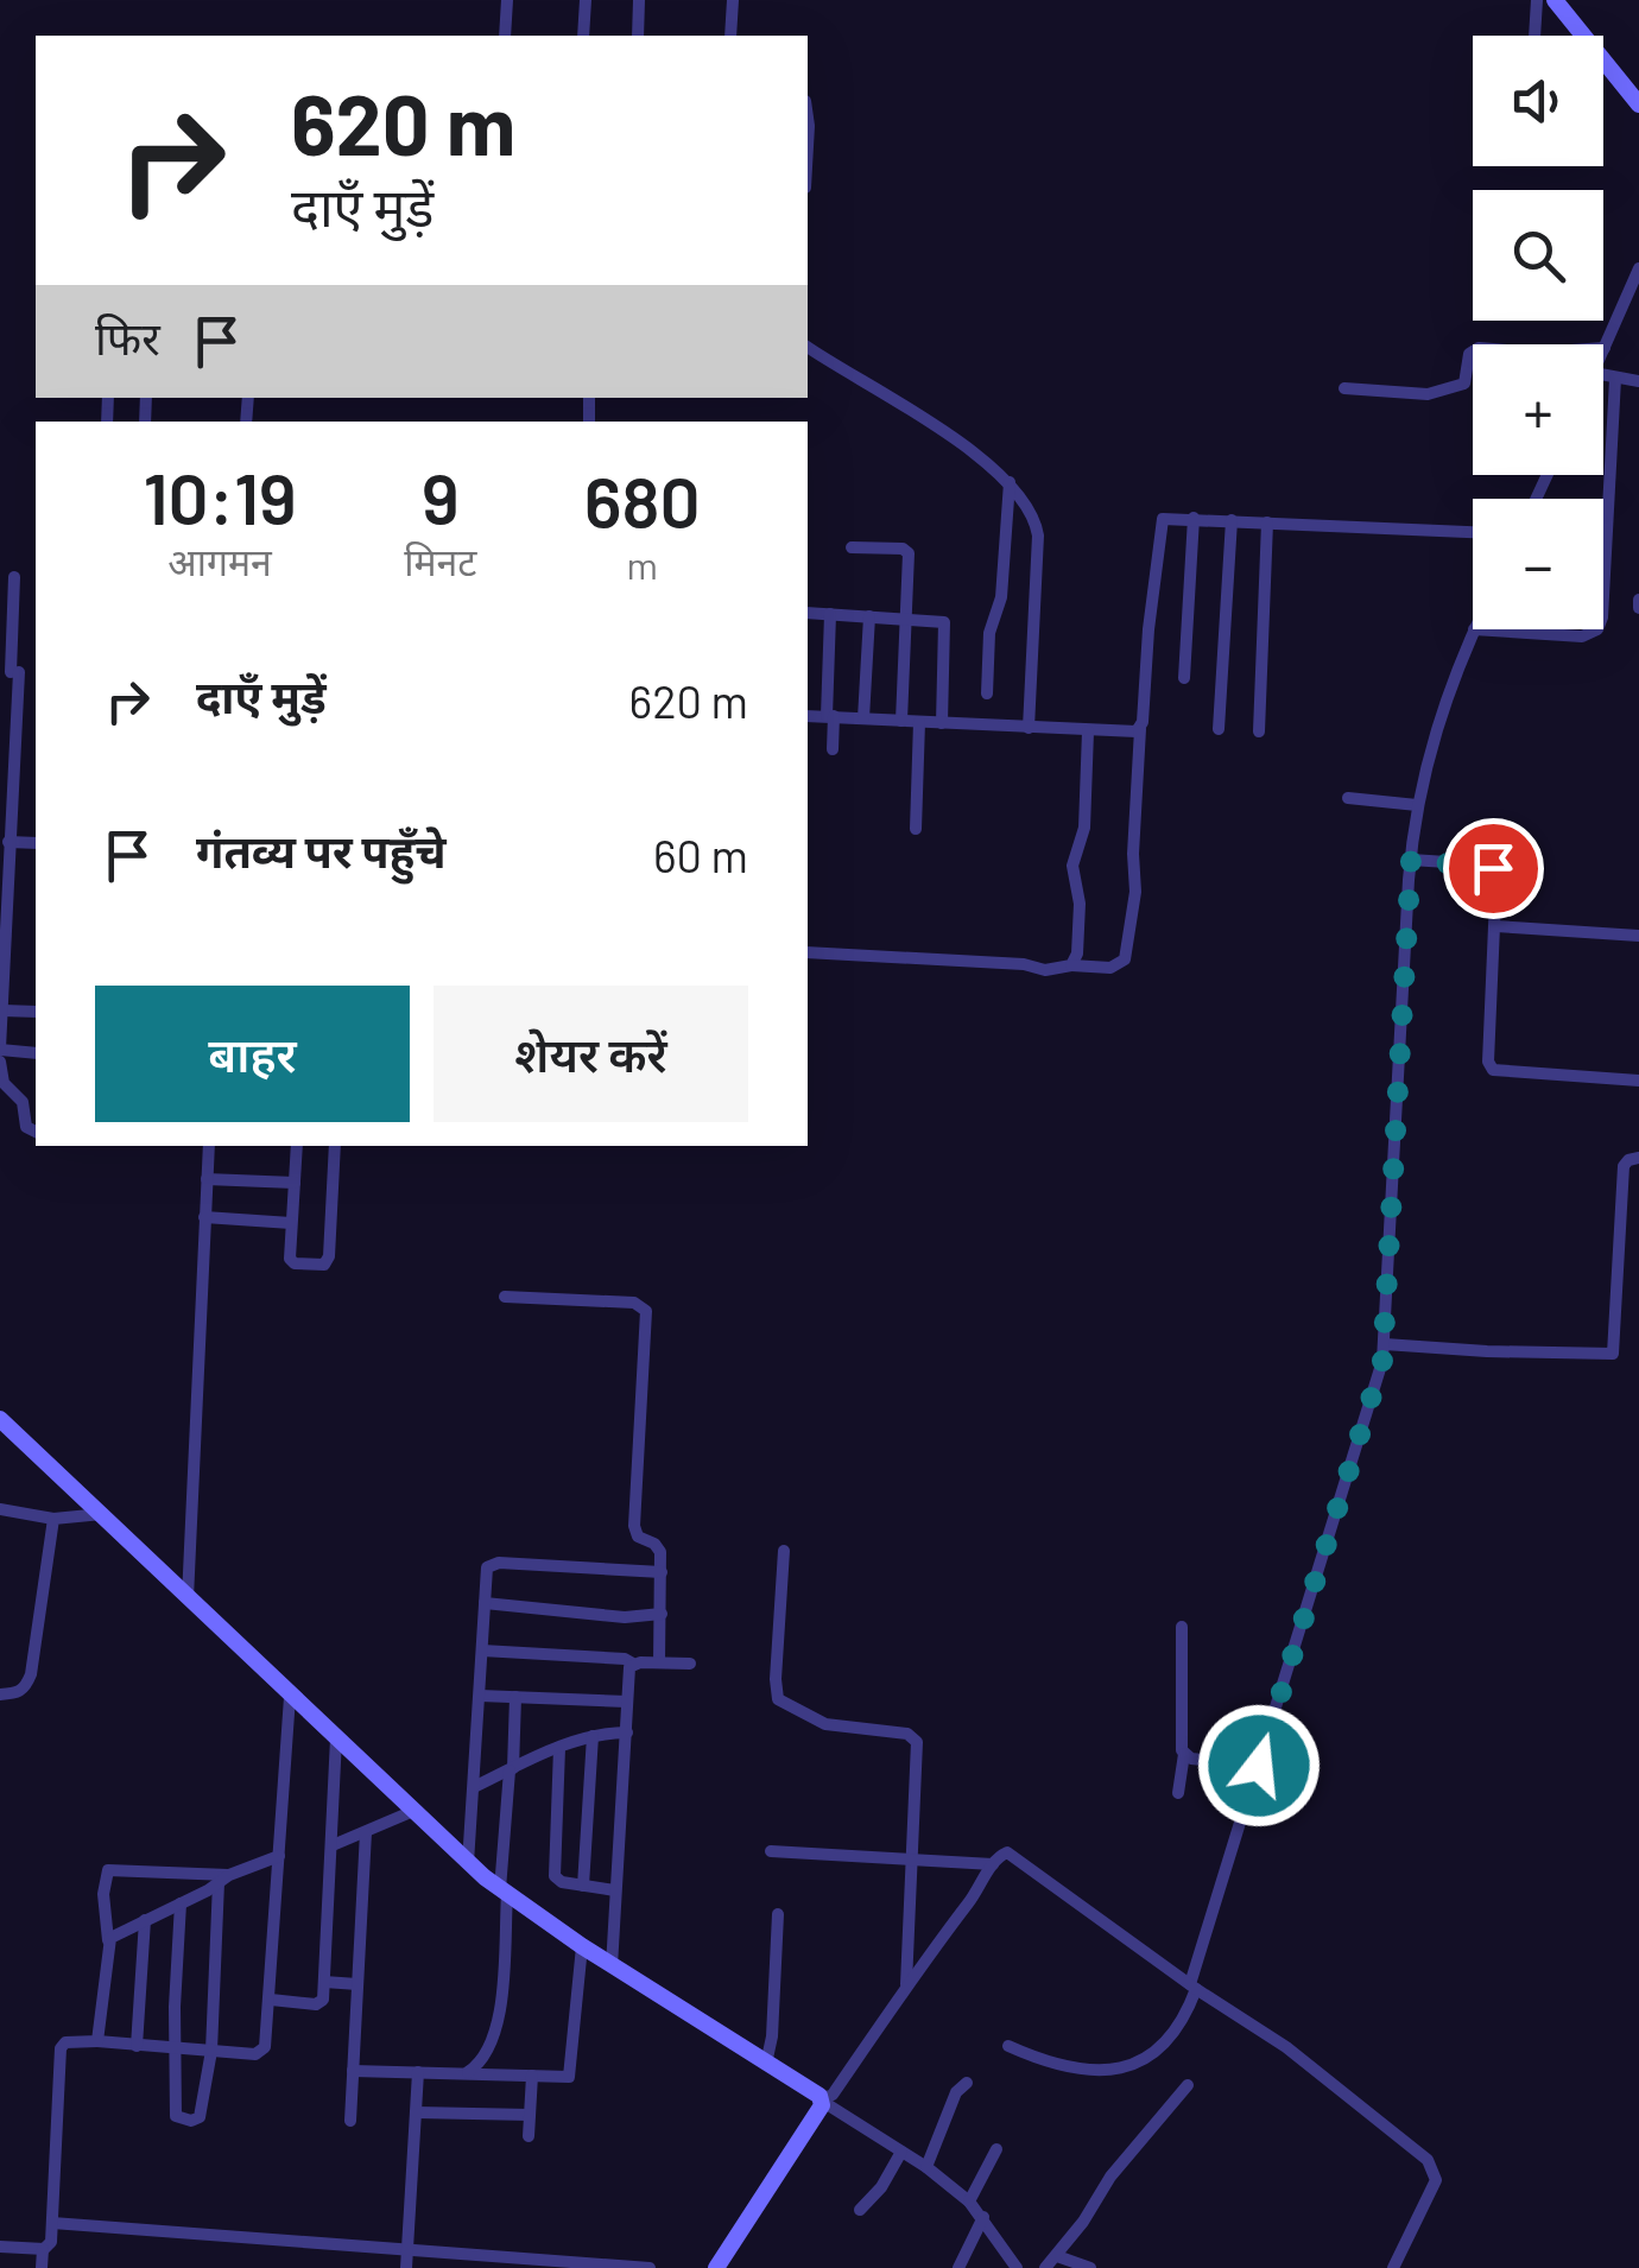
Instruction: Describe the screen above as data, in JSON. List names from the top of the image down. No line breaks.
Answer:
{"page":{"map_buttons":["+","−"],"turn":["620 m","दाएँ मुड़ें"],"then":"फिर","eta":["10:19","आगमन","9","मिनट","680","m"],"list":[{"name":"दाएँ मुड़ें","value":"620 m"},{"name":"गंतव्य पर पहुँचे","value":"60 m"}],"buttons":["बाहर","शेयर करें"]}}
